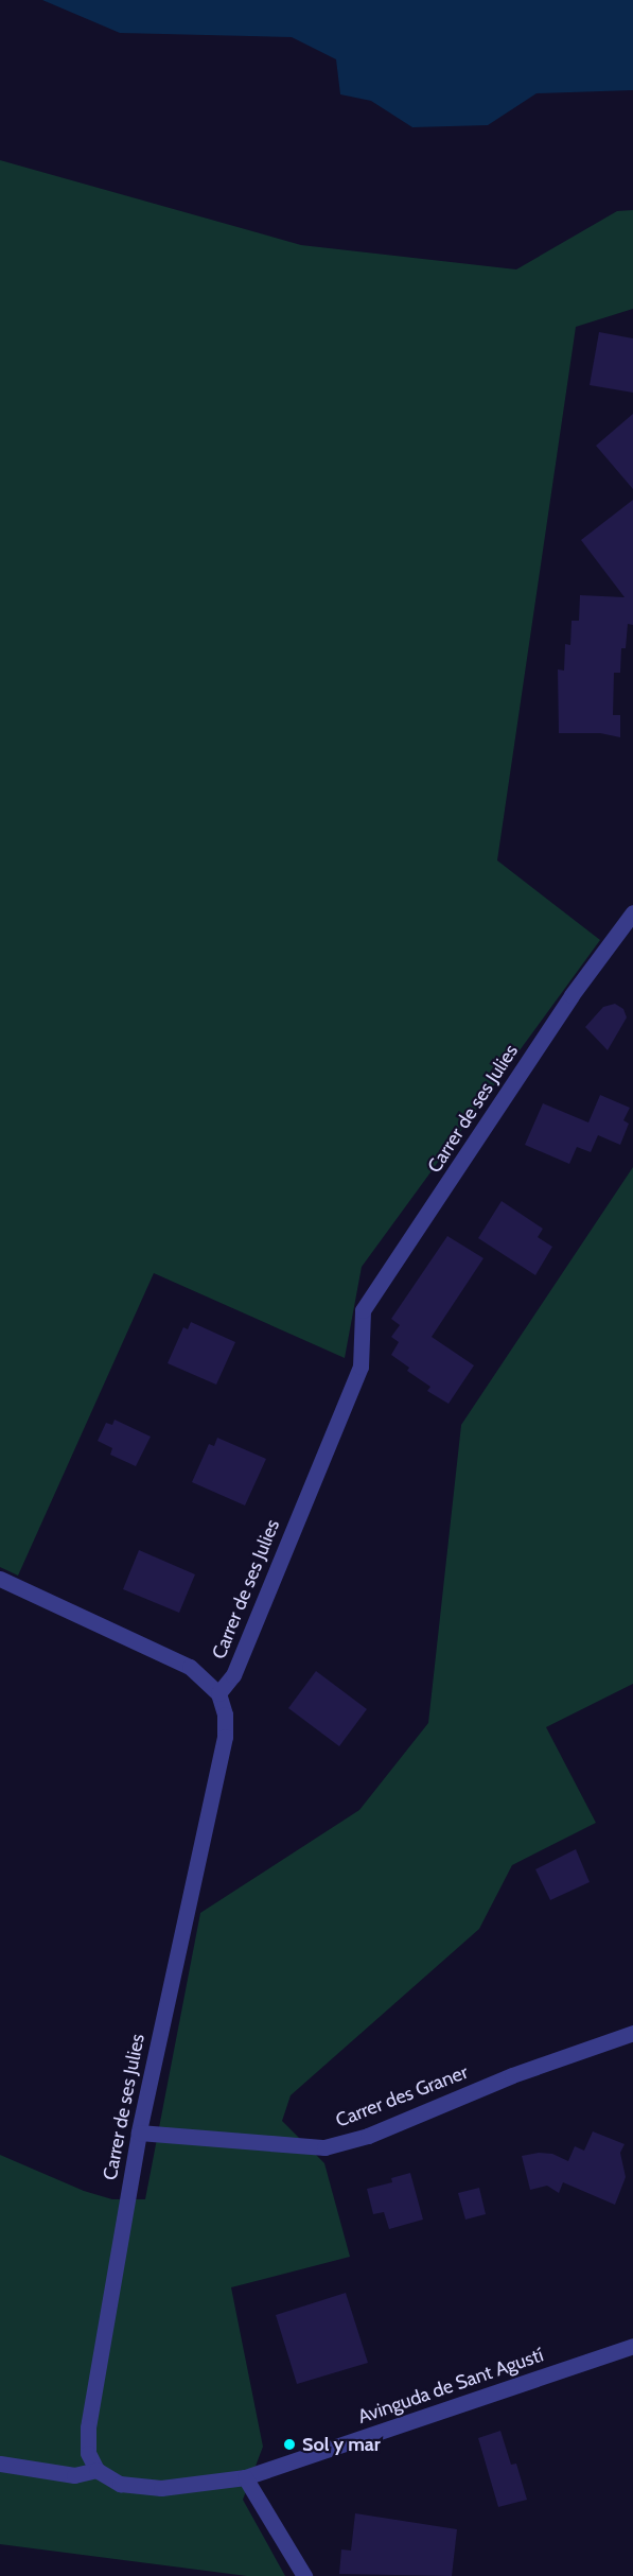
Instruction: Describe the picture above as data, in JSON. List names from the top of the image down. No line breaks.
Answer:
{"streets":{"street":["Carrer de ses Julies","Carrer des Graner","Avinguda de Sant Agustí"]},"crossings":[["Carrer de ses Julies","Carrer des Graner"],["Carrer de ses Julies","Avinguda de Sant Agustí"]],"places":["Sol y mar"]}
